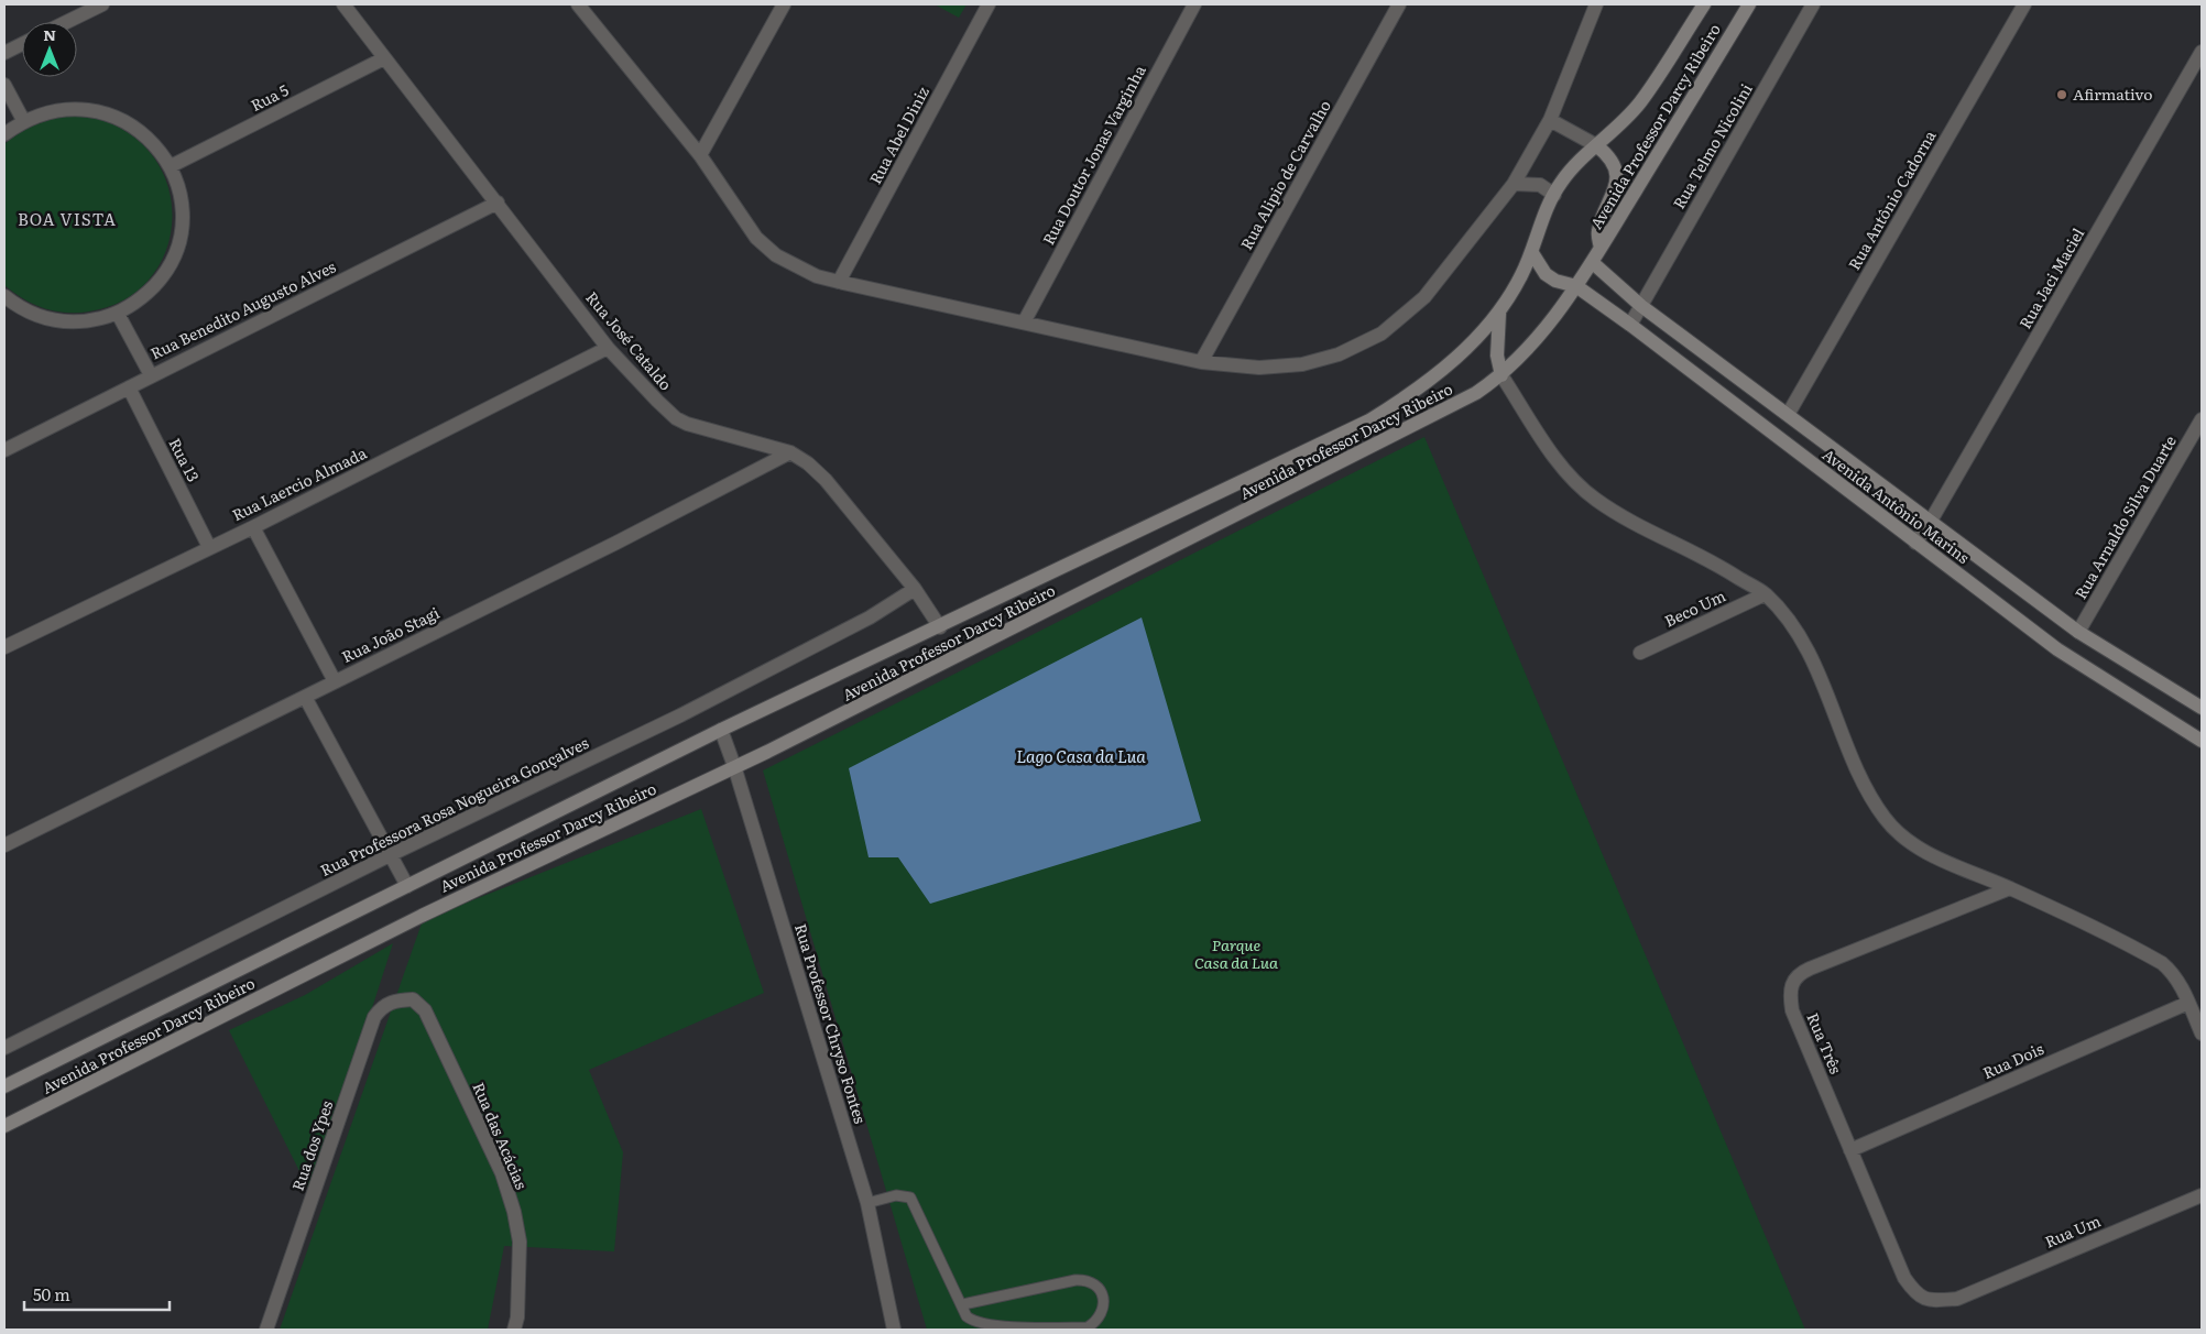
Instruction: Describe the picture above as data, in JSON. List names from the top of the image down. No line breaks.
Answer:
{"streets":{"main road":["Avenida Professor Darcy Ribeiro","Avenida Antônio Marins"],"street":["Rua 5","Rua Abel Diniz","Rua Telmo Nicolini","Rua Doutor Jonas Varginha","Rua Alipio de Carvalho","Rua Antônio Cadorna","Rua Jaci Maciel","Rua Benedito Augusto Alves","Rua José Cataldo","Rua 13","Rua Laercio Almada","Rua Arnaldo Silva Duarte","Beco Um","Rua João Stagi","Rua Professora Rosa Nogueira Gonçalves","Rua Professor Chryso Fontes","Rua Três","Rua Dois","Rua das Acácias","Rua dos Ypes","Rua Um"]},"crossings":[["Rua 5","Rua José Cataldo"],["Avenida Professor Darcy Ribeiro","Rua José Cataldo"],["Avenida Professor Darcy Ribeiro","Avenida Antônio Marins"],["Avenida Professor Darcy Ribeiro","Rua Professor Chryso Fontes"],["Rua Telmo Nicolini","Avenida Antônio Marins"],["Rua Antônio Cadorna","Avenida Antônio Marins"],["Rua Jaci Maciel","Avenida Antônio Marins"],["Rua Benedito Augusto Alves","Rua José Cataldo"],["Rua Benedito Augusto Alves","Rua 13"],["Rua José Cataldo","Rua Laercio Almada"],["Rua José Cataldo","Rua João Stagi"],["Rua José Cataldo","Rua Professora Rosa Nogueira Gonçalves"],["Rua 13","Rua Laercio Almada"],["Avenida Antônio Marins","Rua Arnaldo Silva Duarte"],["Rua Três","Rua Dois"],["Rua Três","Rua Um"],["Rua das Acácias","Rua dos Ypes"]],"districts":["BOA VISTA"],"water":["Lago Casa da Lua"],"parks":["Parque Casa da Lua"],"places":["Afirmativo"],"scale_bar":"50 m","north":"top"}
